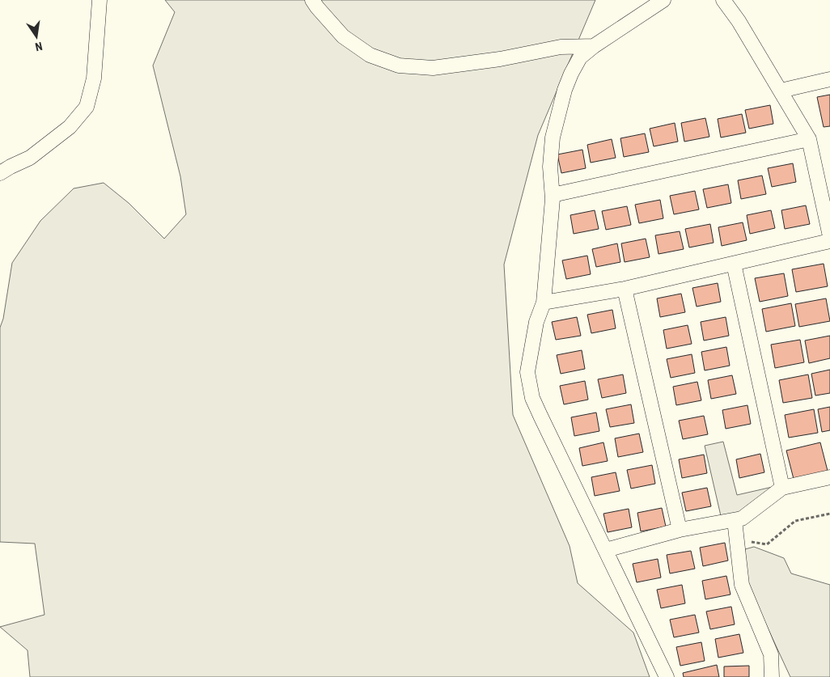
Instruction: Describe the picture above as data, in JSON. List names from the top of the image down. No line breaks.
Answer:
{"north":"bottom"}
